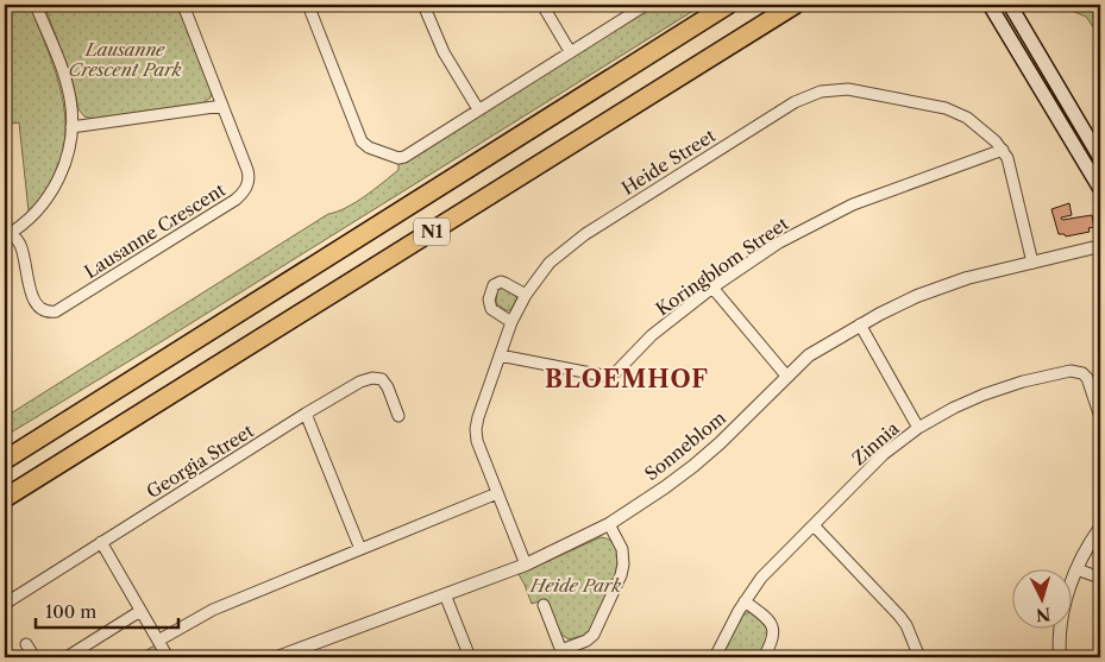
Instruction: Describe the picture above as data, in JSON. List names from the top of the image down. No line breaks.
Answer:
{"streets":{"highway":["N1"],"street":["Heide Street","Lausanne Crescent","Koringblom Street","Zinnia","Sonneblom","Georgia Street"]},"crossings":[["Heide Street","Koringblom Street"],["Heide Street","Sonneblom"]],"districts":["BLOEMHOF"],"parks":["Lausanne Crescent Park","Heide Park"],"scale_bar":"100 m","north":"bottom"}
